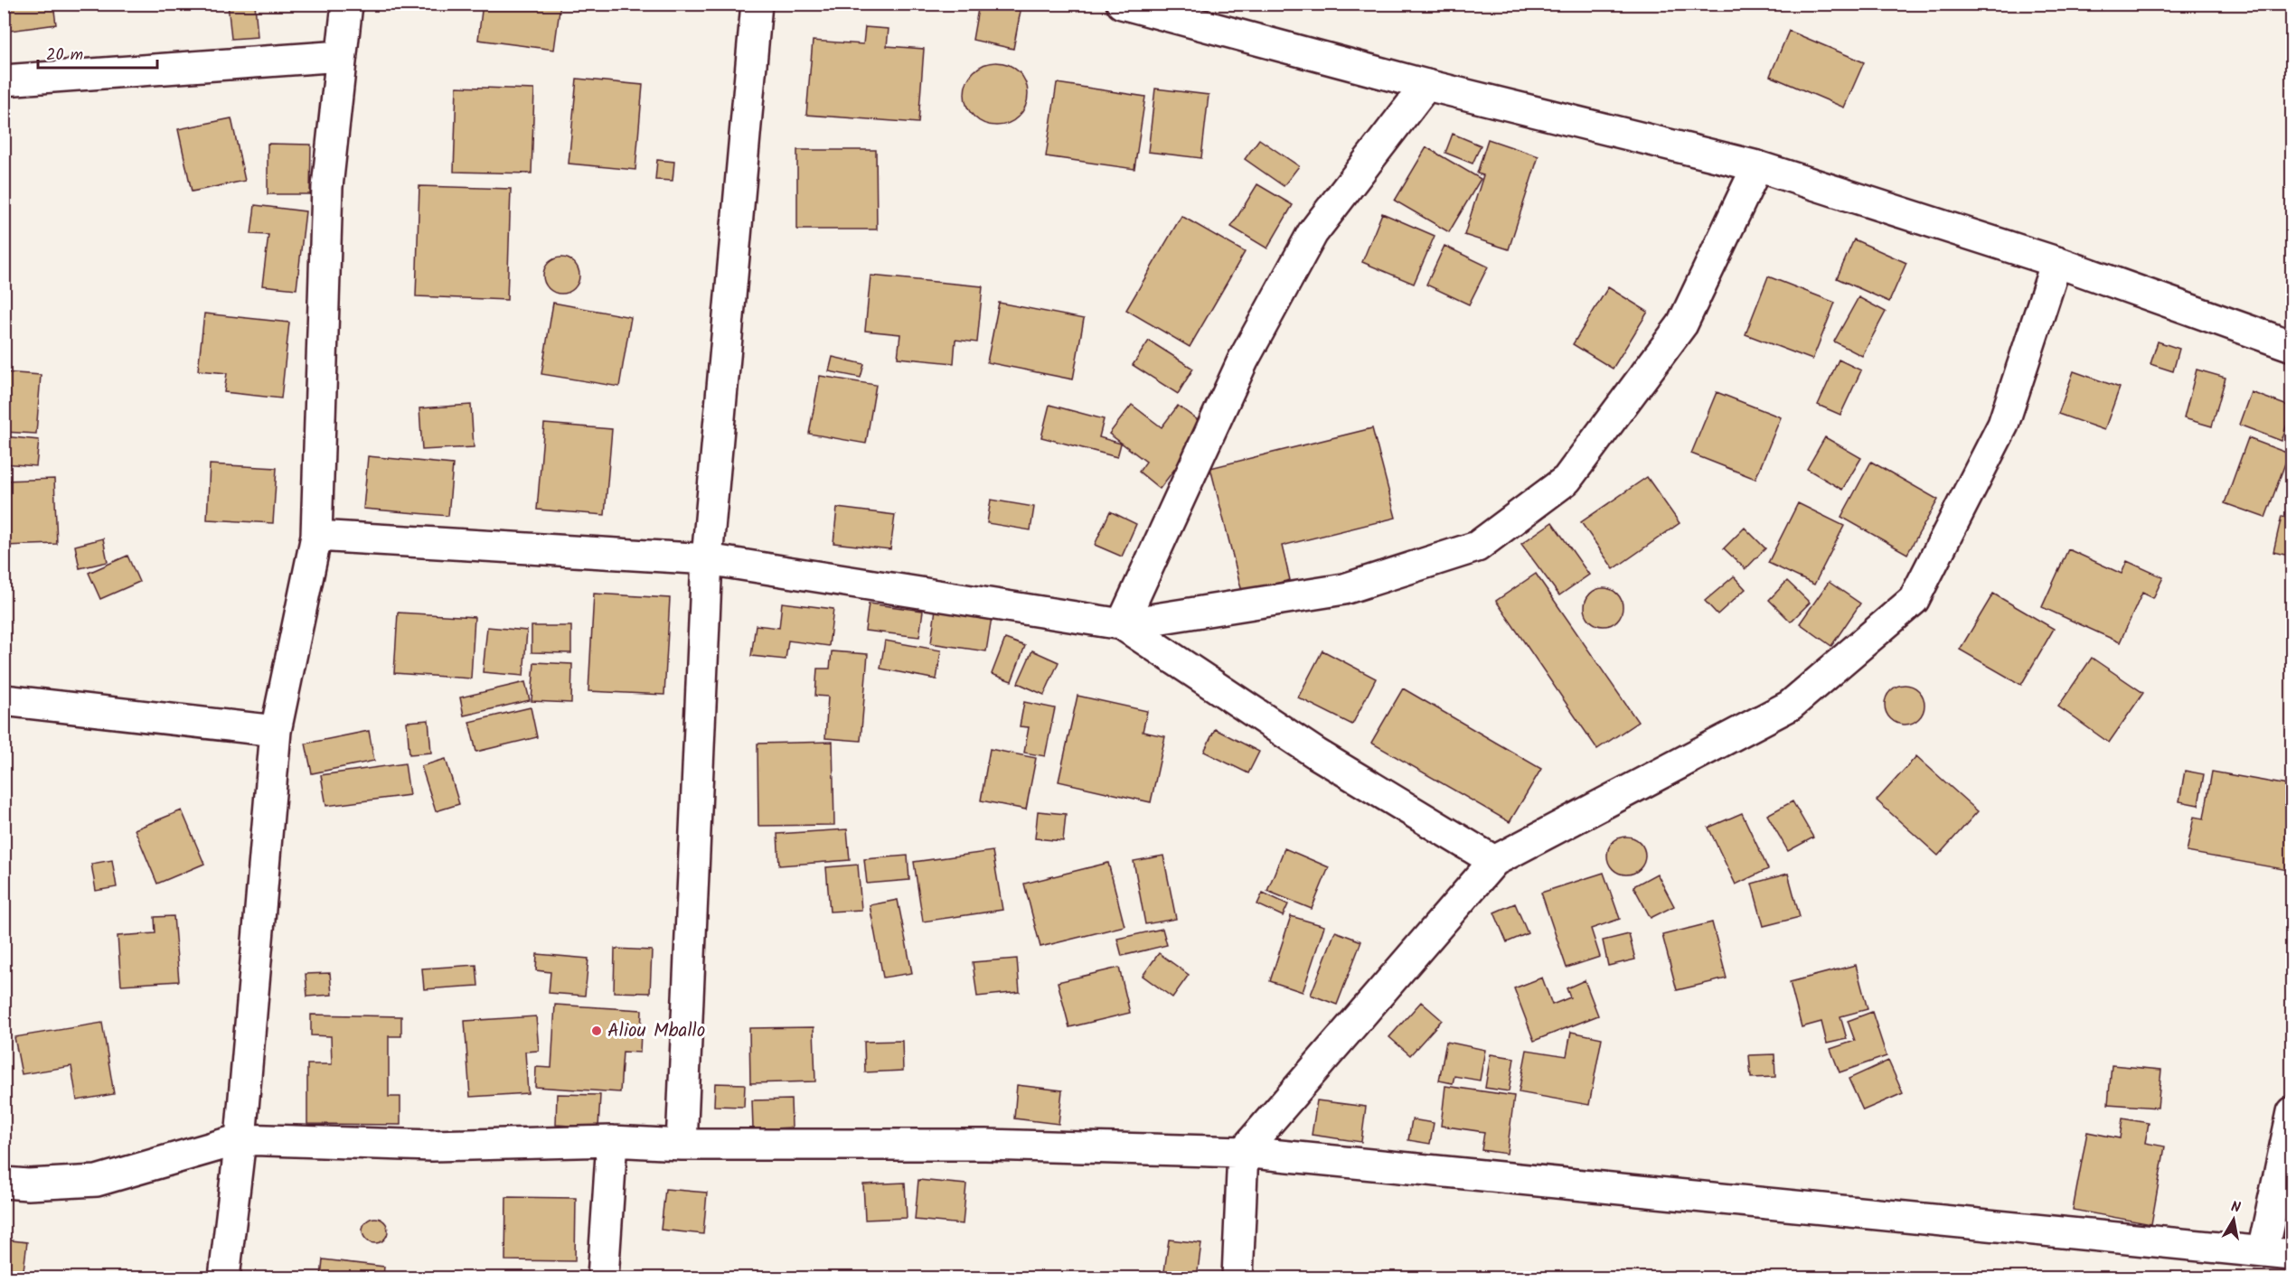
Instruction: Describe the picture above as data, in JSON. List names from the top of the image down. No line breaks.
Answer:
{"places":["Aliou Mballo"],"scale_bar":"20 m","north":"top"}
